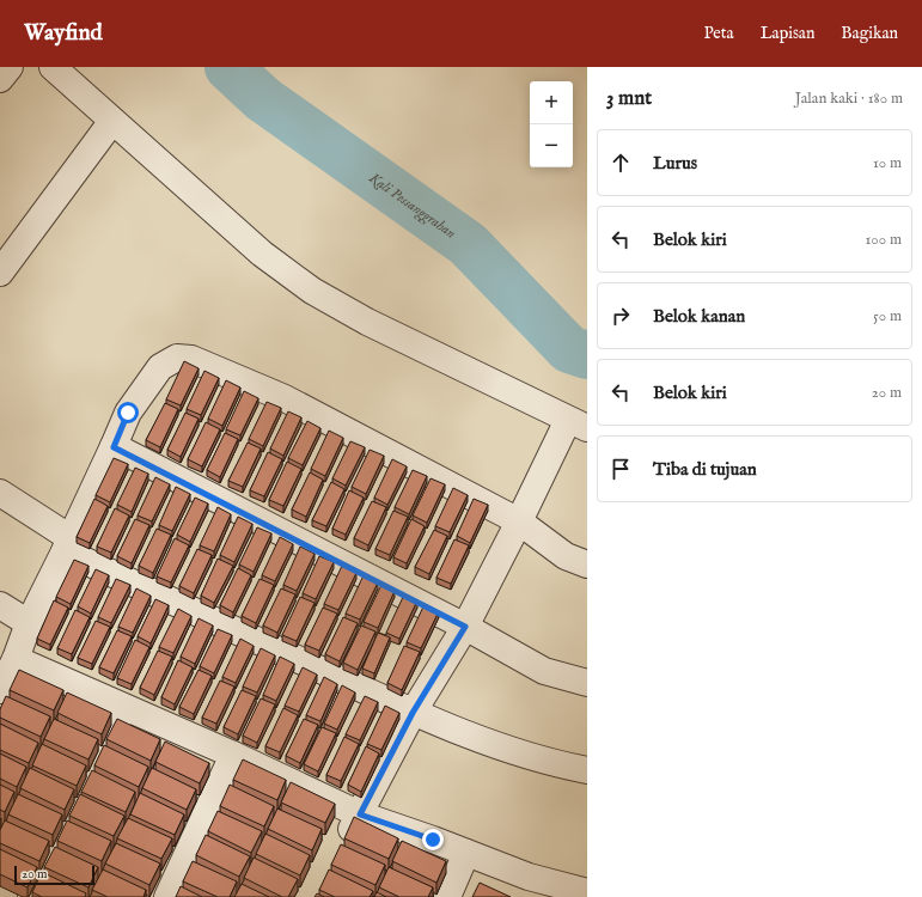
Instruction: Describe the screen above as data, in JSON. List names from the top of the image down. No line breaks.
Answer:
{"water":["Kali Pessanggrahan"],"scale_bar":"20 m","page":{"header":"Wayfind","nav":["Peta","Lapisan","Bagikan"],"heading":["3 mnt","Jalan kaki · 180 m"],"map_buttons":["+","−"],"list":[["Lurus","10 m"],["Belok kiri","100 m"],["Belok kanan","50 m"],["Belok kiri","20 m"],"Tiba di tujuan"],"scale":"20 m"}}
